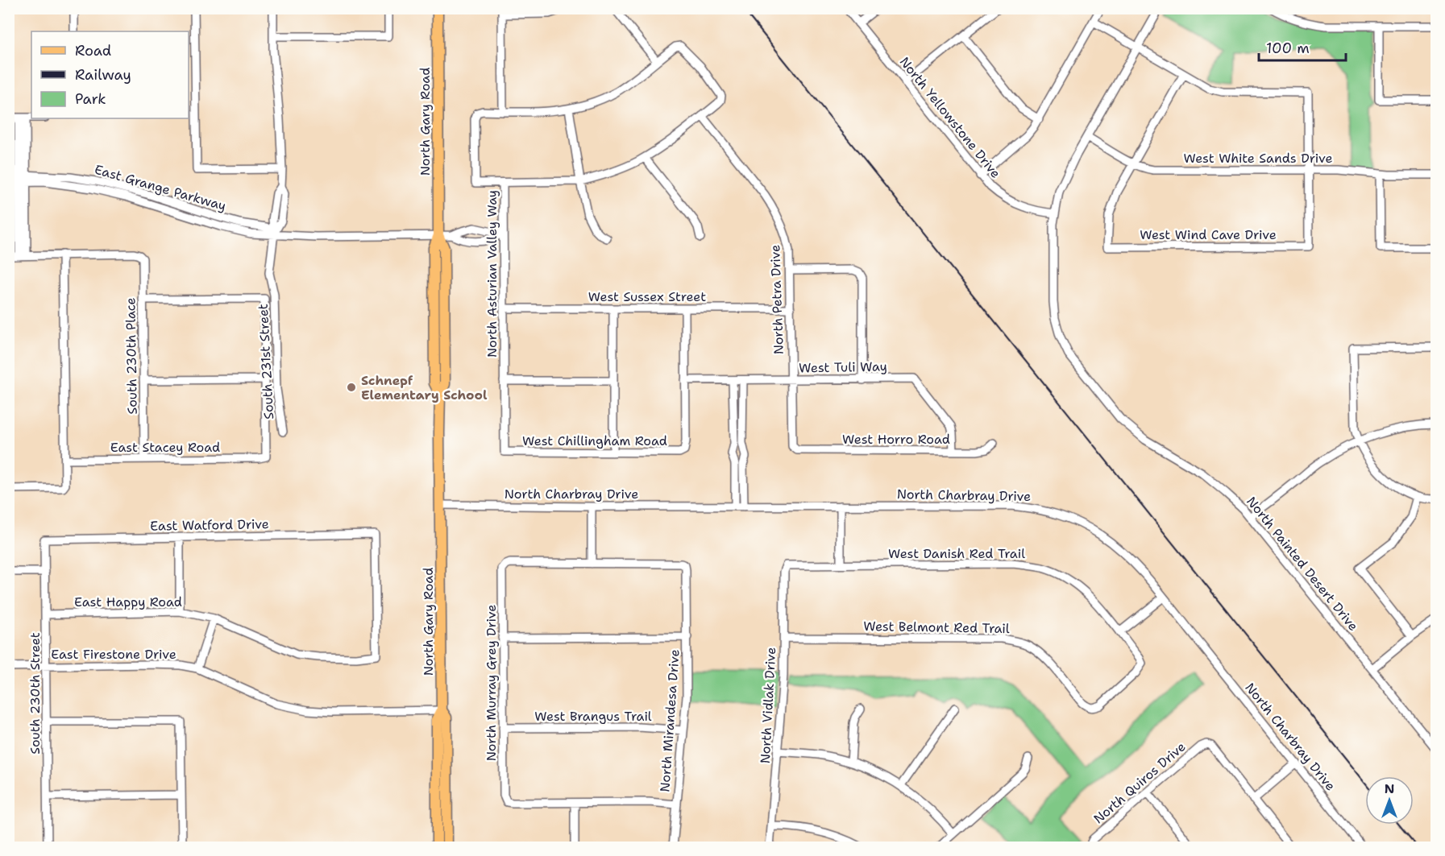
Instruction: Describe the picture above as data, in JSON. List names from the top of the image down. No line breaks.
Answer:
{"streets":{"main road":["North Gary Road"],"street":["North Yellowstone Drive","West White Sands Drive","East Grange Parkway","West Wind Cave Drive","North Asturian Valley Way","West Sussex Street","North Petra Drive","South 230th Place","South 231st Street","West Tuli Way","West Horro Road","West Chillingham Road","East Stacey Road","North Charbray Drive","East Watford Drive","West Danish Red Trail","North Painted Desert Drive","East Happy Road","West Belmont Red Trail","East Firestone Drive","North Murray Grey Drive","South 230th Street","North Vidlak Drive","West Brangus Trail","North Mirandesa Drive","North Quiros Drive"]},"crossings":[["North Yellowstone Drive","North Painted Desert Drive"],["North Gary Road","East Grange Parkway"],["North Gary Road","North Charbray Drive"],["North Gary Road","East Firestone Drive"],["West White Sands Drive","West Wind Cave Drive"],["West White Sands Drive","North Painted Desert Drive"],["East Grange Parkway","South 231st Street"],["North Asturian Valley Way","West Sussex Street"],["North Asturian Valley Way","West Chillingham Road"],["West Sussex Street","North Petra Drive"],["North Petra Drive","West Tuli Way"],["North Petra Drive","West Horro Road"],["South 230th Place","South 231st Street"],["South 230th Place","East Stacey Road"],["South 231st Street","East Stacey Road"],["West Tuli Way","West Horro Road"],["West Tuli Way","West Chillingham Road"],["East Watford Drive","East Happy Road"],["East Watford Drive","South 230th Street"],["West Danish Red Trail","West Belmont Red Trail"],["West Danish Red Trail","North Vidlak Drive"],["East Happy Road","South 230th Street"],["West Belmont Red Trail","North Vidlak Drive"],["East Firestone Drive","South 230th Street"],["North Murray Grey Drive","West Brangus Trail"],["North Murray Grey Drive","North Mirandesa Drive"],["West Brangus Trail","North Mirandesa Drive"]],"places":["Schnepf Elementary School"],"legend":["Road","Railway","Park"],"scale_bar":"100 m","north":"top"}
